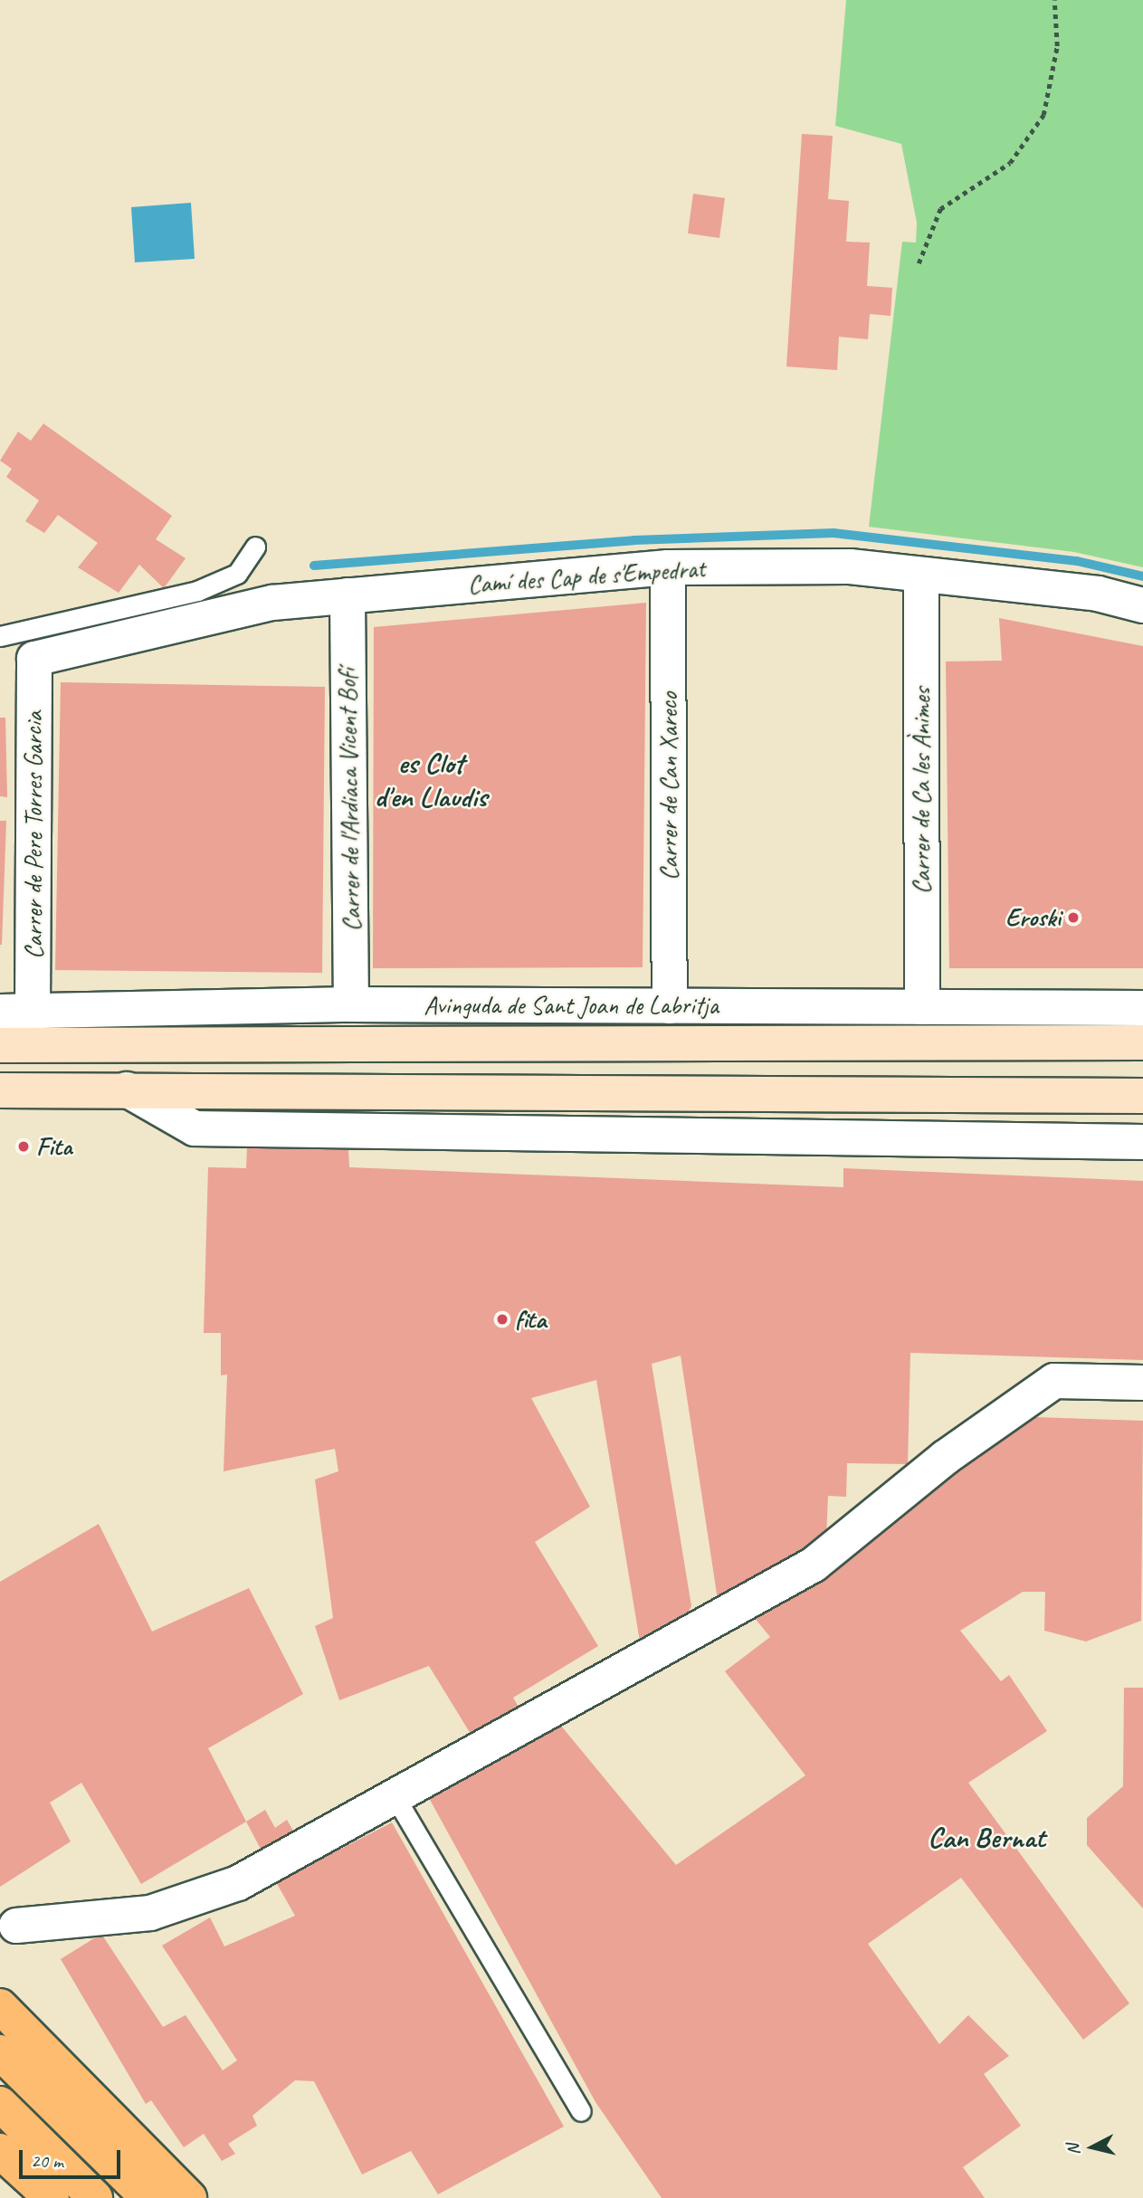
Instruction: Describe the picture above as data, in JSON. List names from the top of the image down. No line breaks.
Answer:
{"streets":{"main road":["Avinguda de Sant Joan de Labritja"],"street":["Camí des Cap de s'Empedrat","Carrer de Can Xareco","Carrer de Ca les Ànimes","Carrer de l'Ardiaca Vicent Bofí","Carrer de Pere Torres Garcia"]},"crossings":[["Camí des Cap de s'Empedrat","Carrer de Can Xareco"],["Camí des Cap de s'Empedrat","Carrer de Ca les Ànimes"],["Camí des Cap de s'Empedrat","Carrer de l'Ardiaca Vicent Bofí"],["Camí des Cap de s'Empedrat","Carrer de Pere Torres Garcia"],["Carrer de Can Xareco","Avinguda de Sant Joan de Labritja"],["Carrer de Ca les Ànimes","Avinguda de Sant Joan de Labritja"],["Carrer de l'Ardiaca Vicent Bofí","Avinguda de Sant Joan de Labritja"],["Carrer de Pere Torres Garcia","Avinguda de Sant Joan de Labritja"]],"districts":["es Clot d'en Llaudis","Can Bernat"],"places":["Eroski","Fita","fita"],"scale_bar":"20 m","north":"left"}
